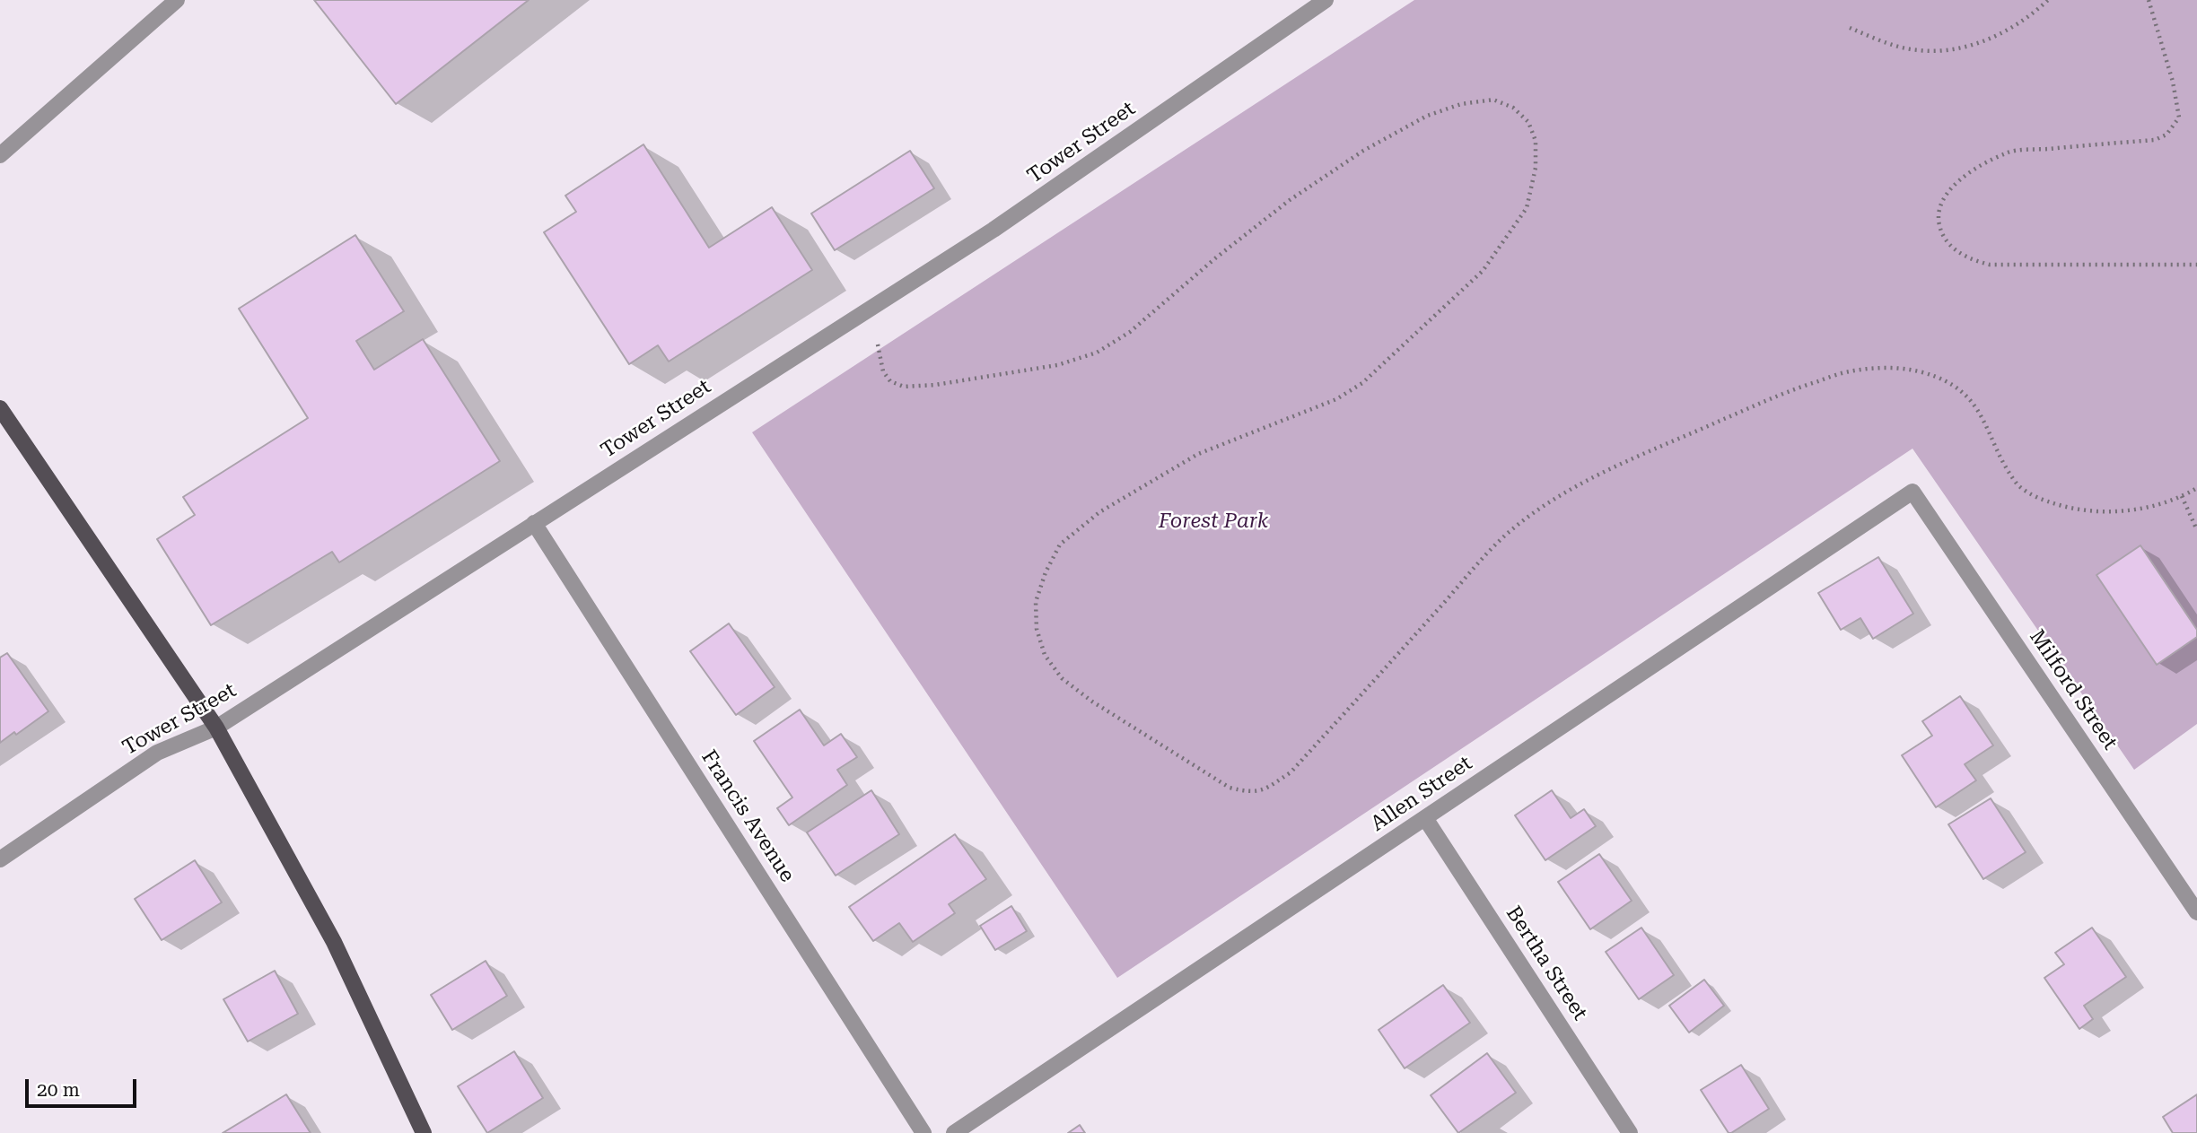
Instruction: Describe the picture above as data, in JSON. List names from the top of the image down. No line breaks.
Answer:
{"streets":{"street":["Tower Street","Milford Street","Allen Street","Francis Avenue","Bertha Street"]},"crossings":[["Tower Street","Francis Avenue"],["Milford Street","Allen Street"],["Allen Street","Bertha Street"]],"parks":["Forest Park"],"scale_bar":"20 m"}
